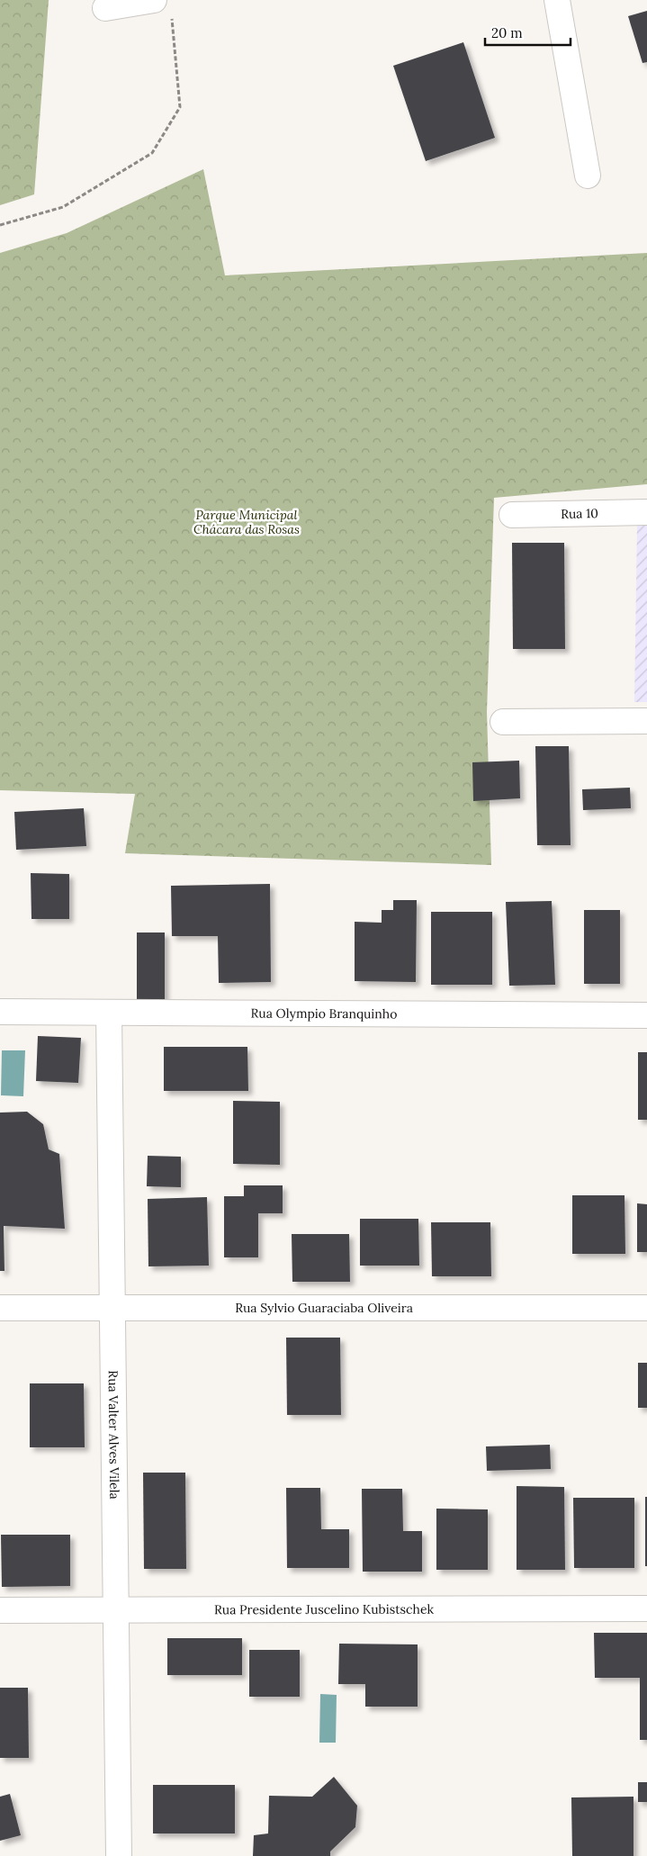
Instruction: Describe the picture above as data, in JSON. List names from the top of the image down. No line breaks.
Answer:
{"streets":{"street":["Rua 10","Rua Olympio Branquinho","Rua Sylvio Guaraciaba Oliveira","Rua Valter Alves Vilela","Rua Presidente Juscelino Kubistschek"]},"crossings":[["Rua Olympio Branquinho","Rua Valter Alves Vilela"],["Rua Sylvio Guaraciaba Oliveira","Rua Valter Alves Vilela"],["Rua Valter Alves Vilela","Rua Presidente Juscelino Kubistschek"]],"parks":["Parque Municipal Chácara das Rosas"],"scale_bar":"20 m"}
